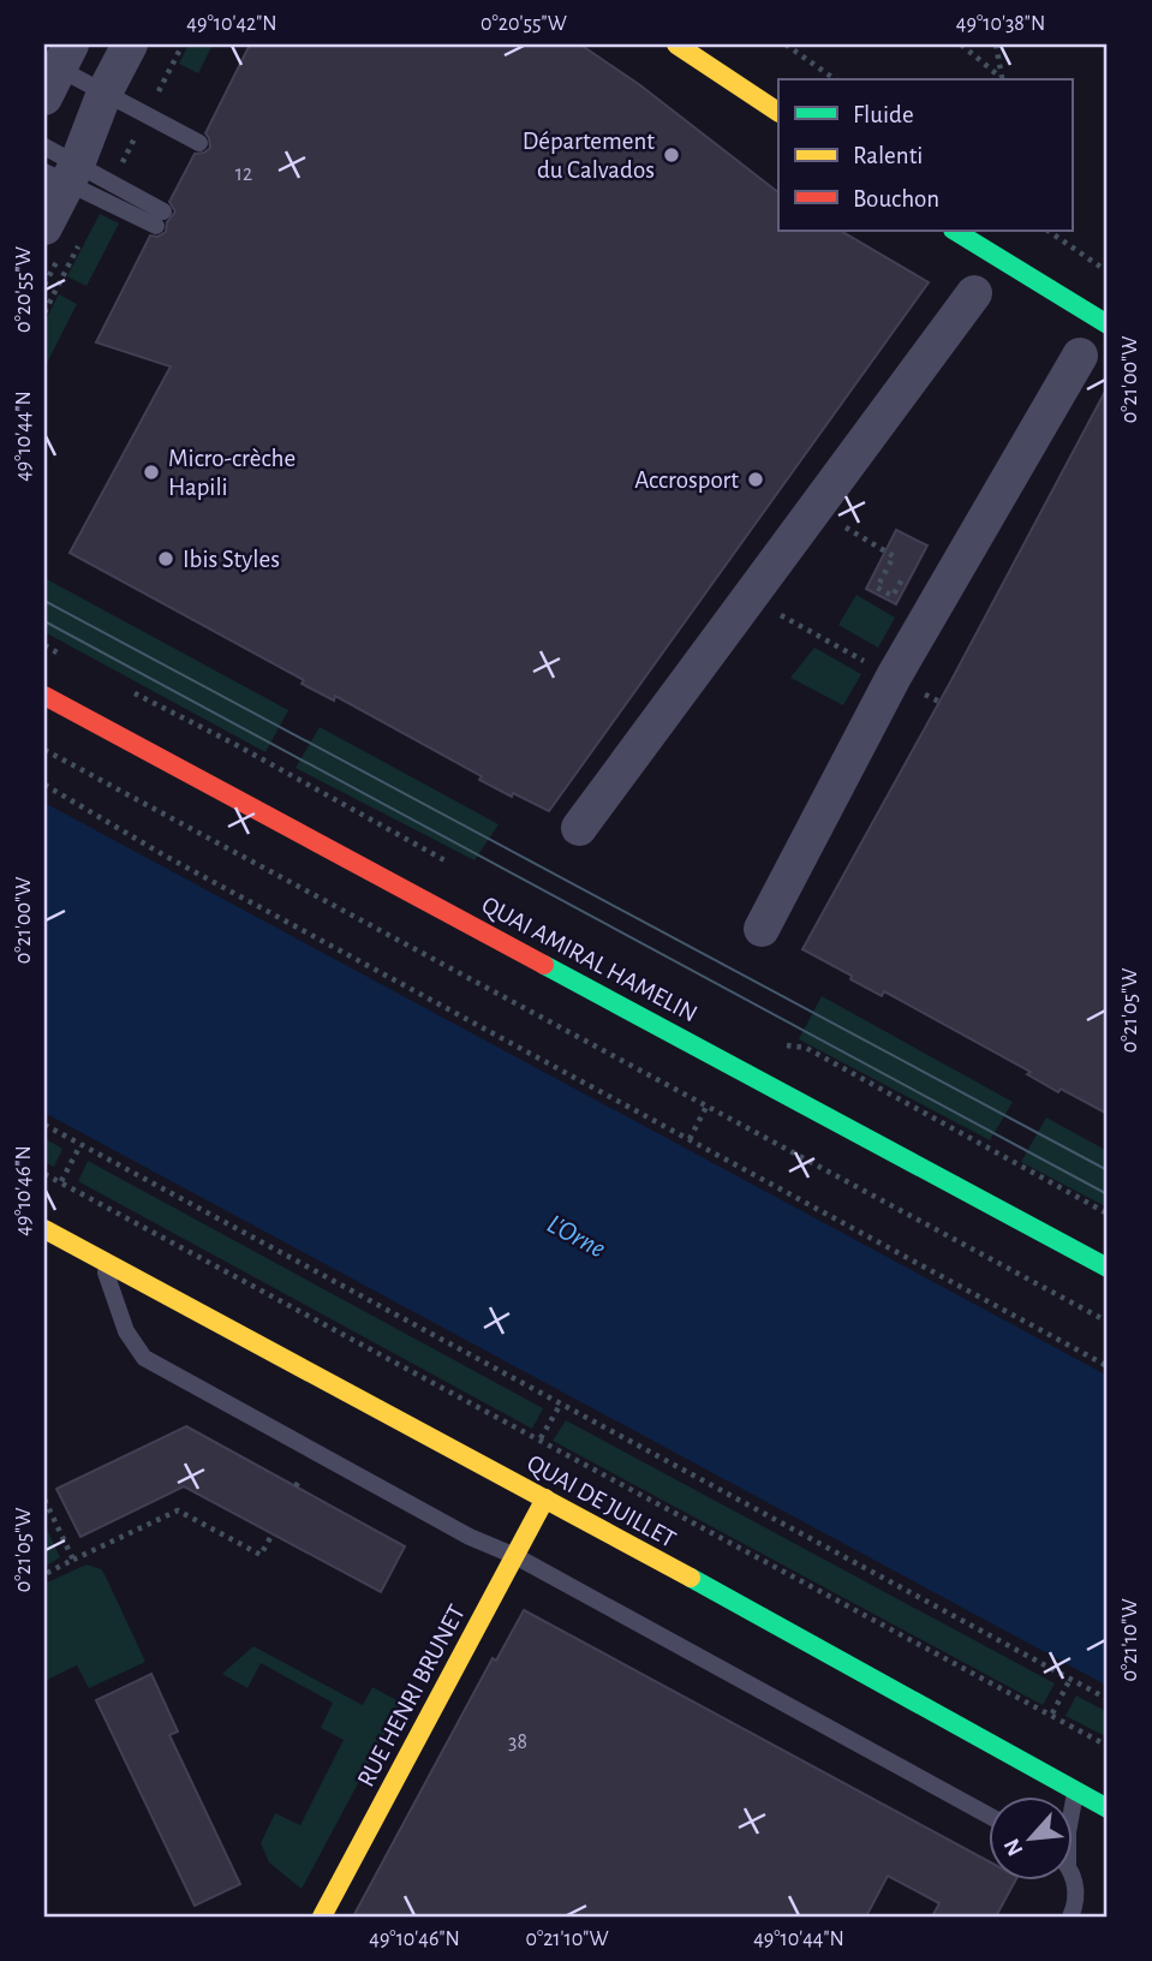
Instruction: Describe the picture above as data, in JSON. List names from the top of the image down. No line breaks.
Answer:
{"streets":{"main road":["QUAI AMIRAL HAMELIN","QUAI DE JUILLET","RUE HENRI BRUNET"]},"crossings":[["QUAI DE JUILLET","RUE HENRI BRUNET"]],"water":["L'Orne"],"places":["Département du Calvados","Micro-crèche Hapili","Accrosport","Ibis Styles"],"house_numbers":["12","38"],"legend":["Fluide","Ralenti","Bouchon"],"north":"bottom left","coordinates":["49°10'42\"N","0°20'55\"W","49°10'38\"N","0°21'00\"W","49°10'44\"N","0°21'05\"W","49°10'46\"N","0°21'10\"W"]}
